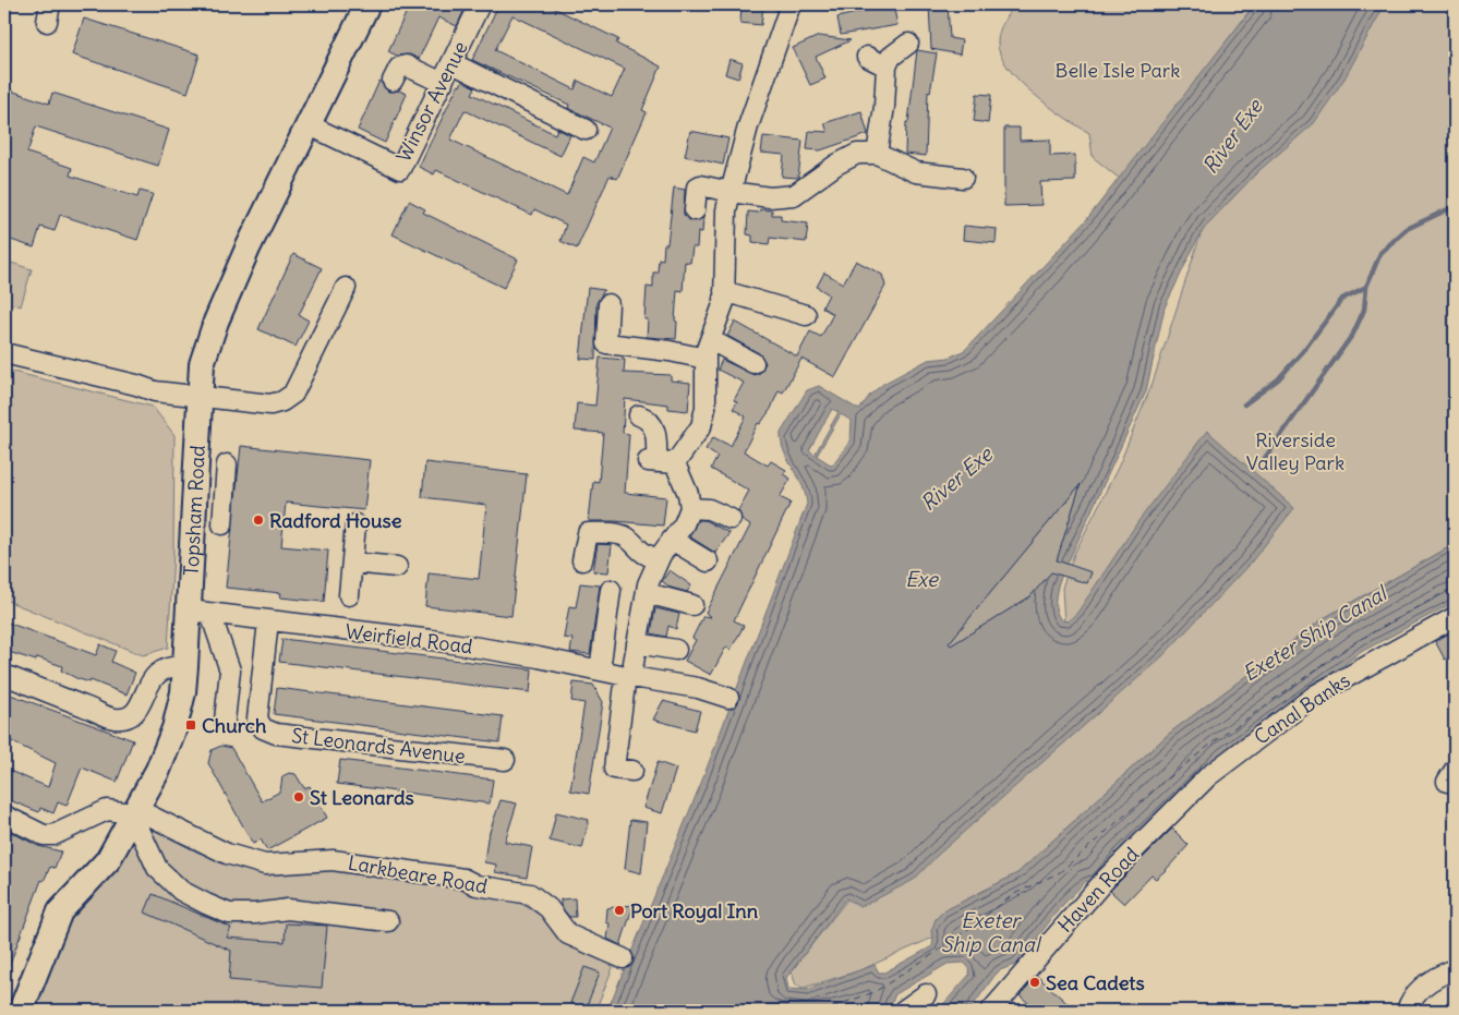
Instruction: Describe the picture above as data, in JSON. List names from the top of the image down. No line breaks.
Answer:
{"streets":{"main road":["Topsham Road"],"street":["Winsor Avenue","Weirfield Road","Canal Banks","St Leonards Avenue","Larkbeare Road","Haven Road"]},"crossings":[["Winsor Avenue","Topsham Road"],["Topsham Road","Weirfield Road"],["Topsham Road","Larkbeare Road"],["Weirfield Road","St Leonards Avenue"],["Canal Banks","Haven Road"]],"water":["River Exe","Exe","Exeter Ship Canal"],"parks":["Belle Isle Park","Riverside Valley Park"],"places":{"other":["Radford House","St Leonards","Port Royal Inn","Sea Cadets"],"transit":["Church"]}}
